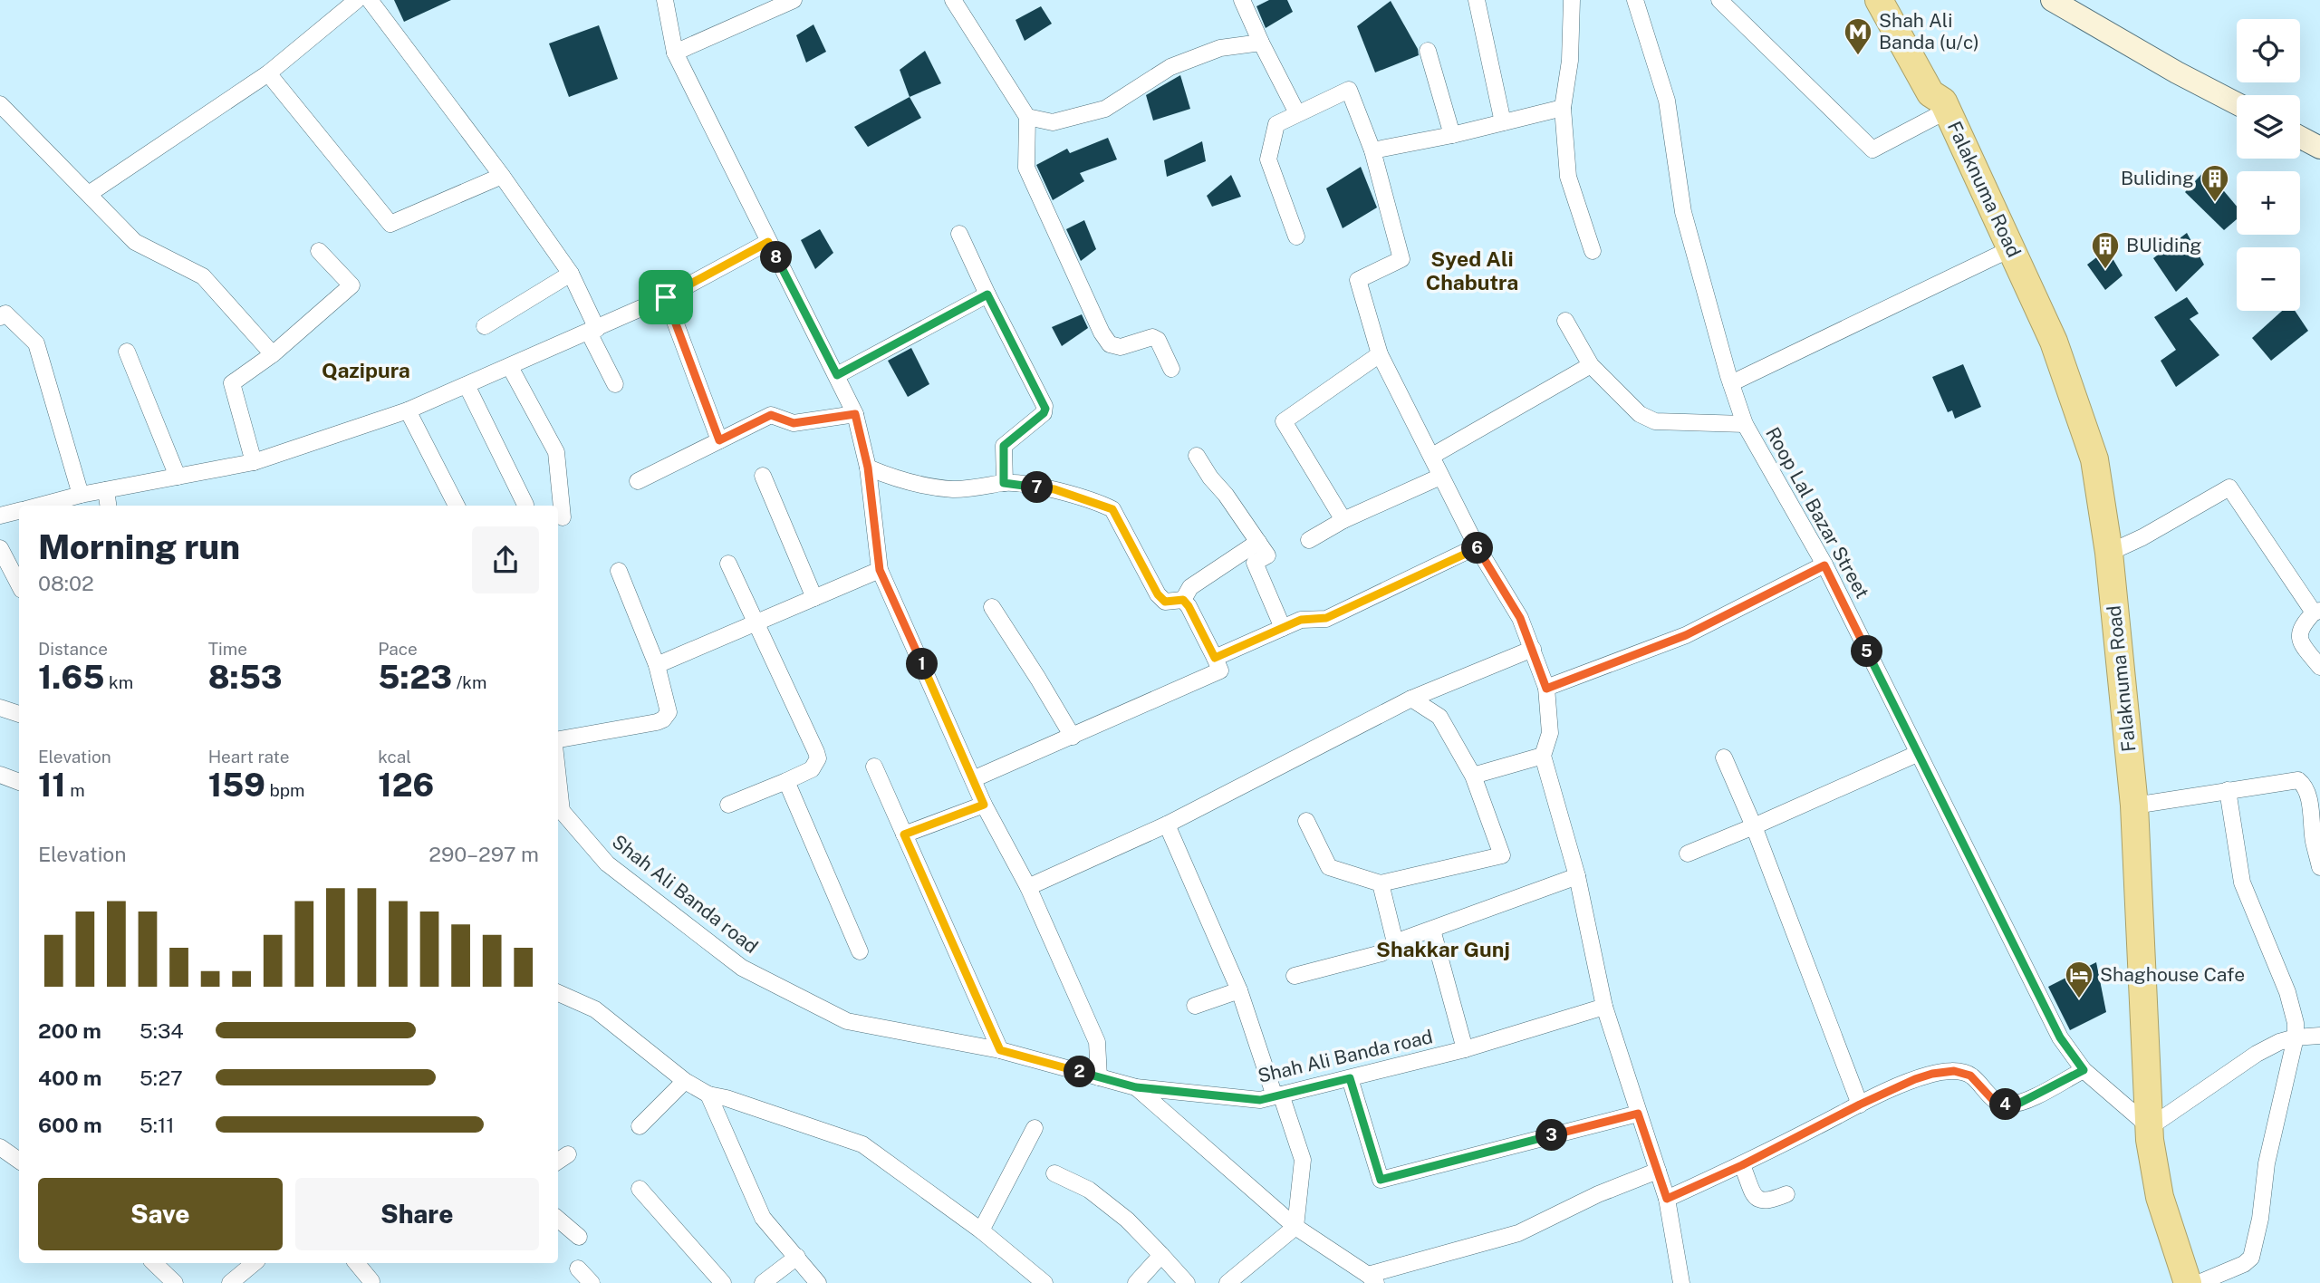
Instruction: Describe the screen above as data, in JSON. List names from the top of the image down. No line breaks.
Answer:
{"streets":{"highway":["Falaknuma Road"],"street":["Roop Lal Bazar Street","Shah Ali Banda road"]},"crossings":[["Falaknuma Road","Roop Lal Bazar Street"]],"districts":["Syed Ali Chabutra","Qazipura","Shakkar Gunj"],"places":{"metro station":["Shah Ali Banda (u/c)"],"building":["Buliding","BUliding"],"hotel":["Shaghouse Cafe"]},"page":{"map_buttons":["+","−"],"pins":["8","7","6","5","1","2","4","3"],"heading":["Morning run","08:02"],"stats":[["Distance","1.65 km"],["Time","8:53"],["Pace","5:23 /km"],["Elevation","11 m"],["Heart rate","159 bpm"],["kcal","126"]],"chart":["Elevation","290–297 m"],"list":[{"name":"200 m","note":"5:34"},{"name":"400 m","note":"5:27"},{"name":"600 m","note":"5:11"}],"buttons":["Save","Share"]}}
